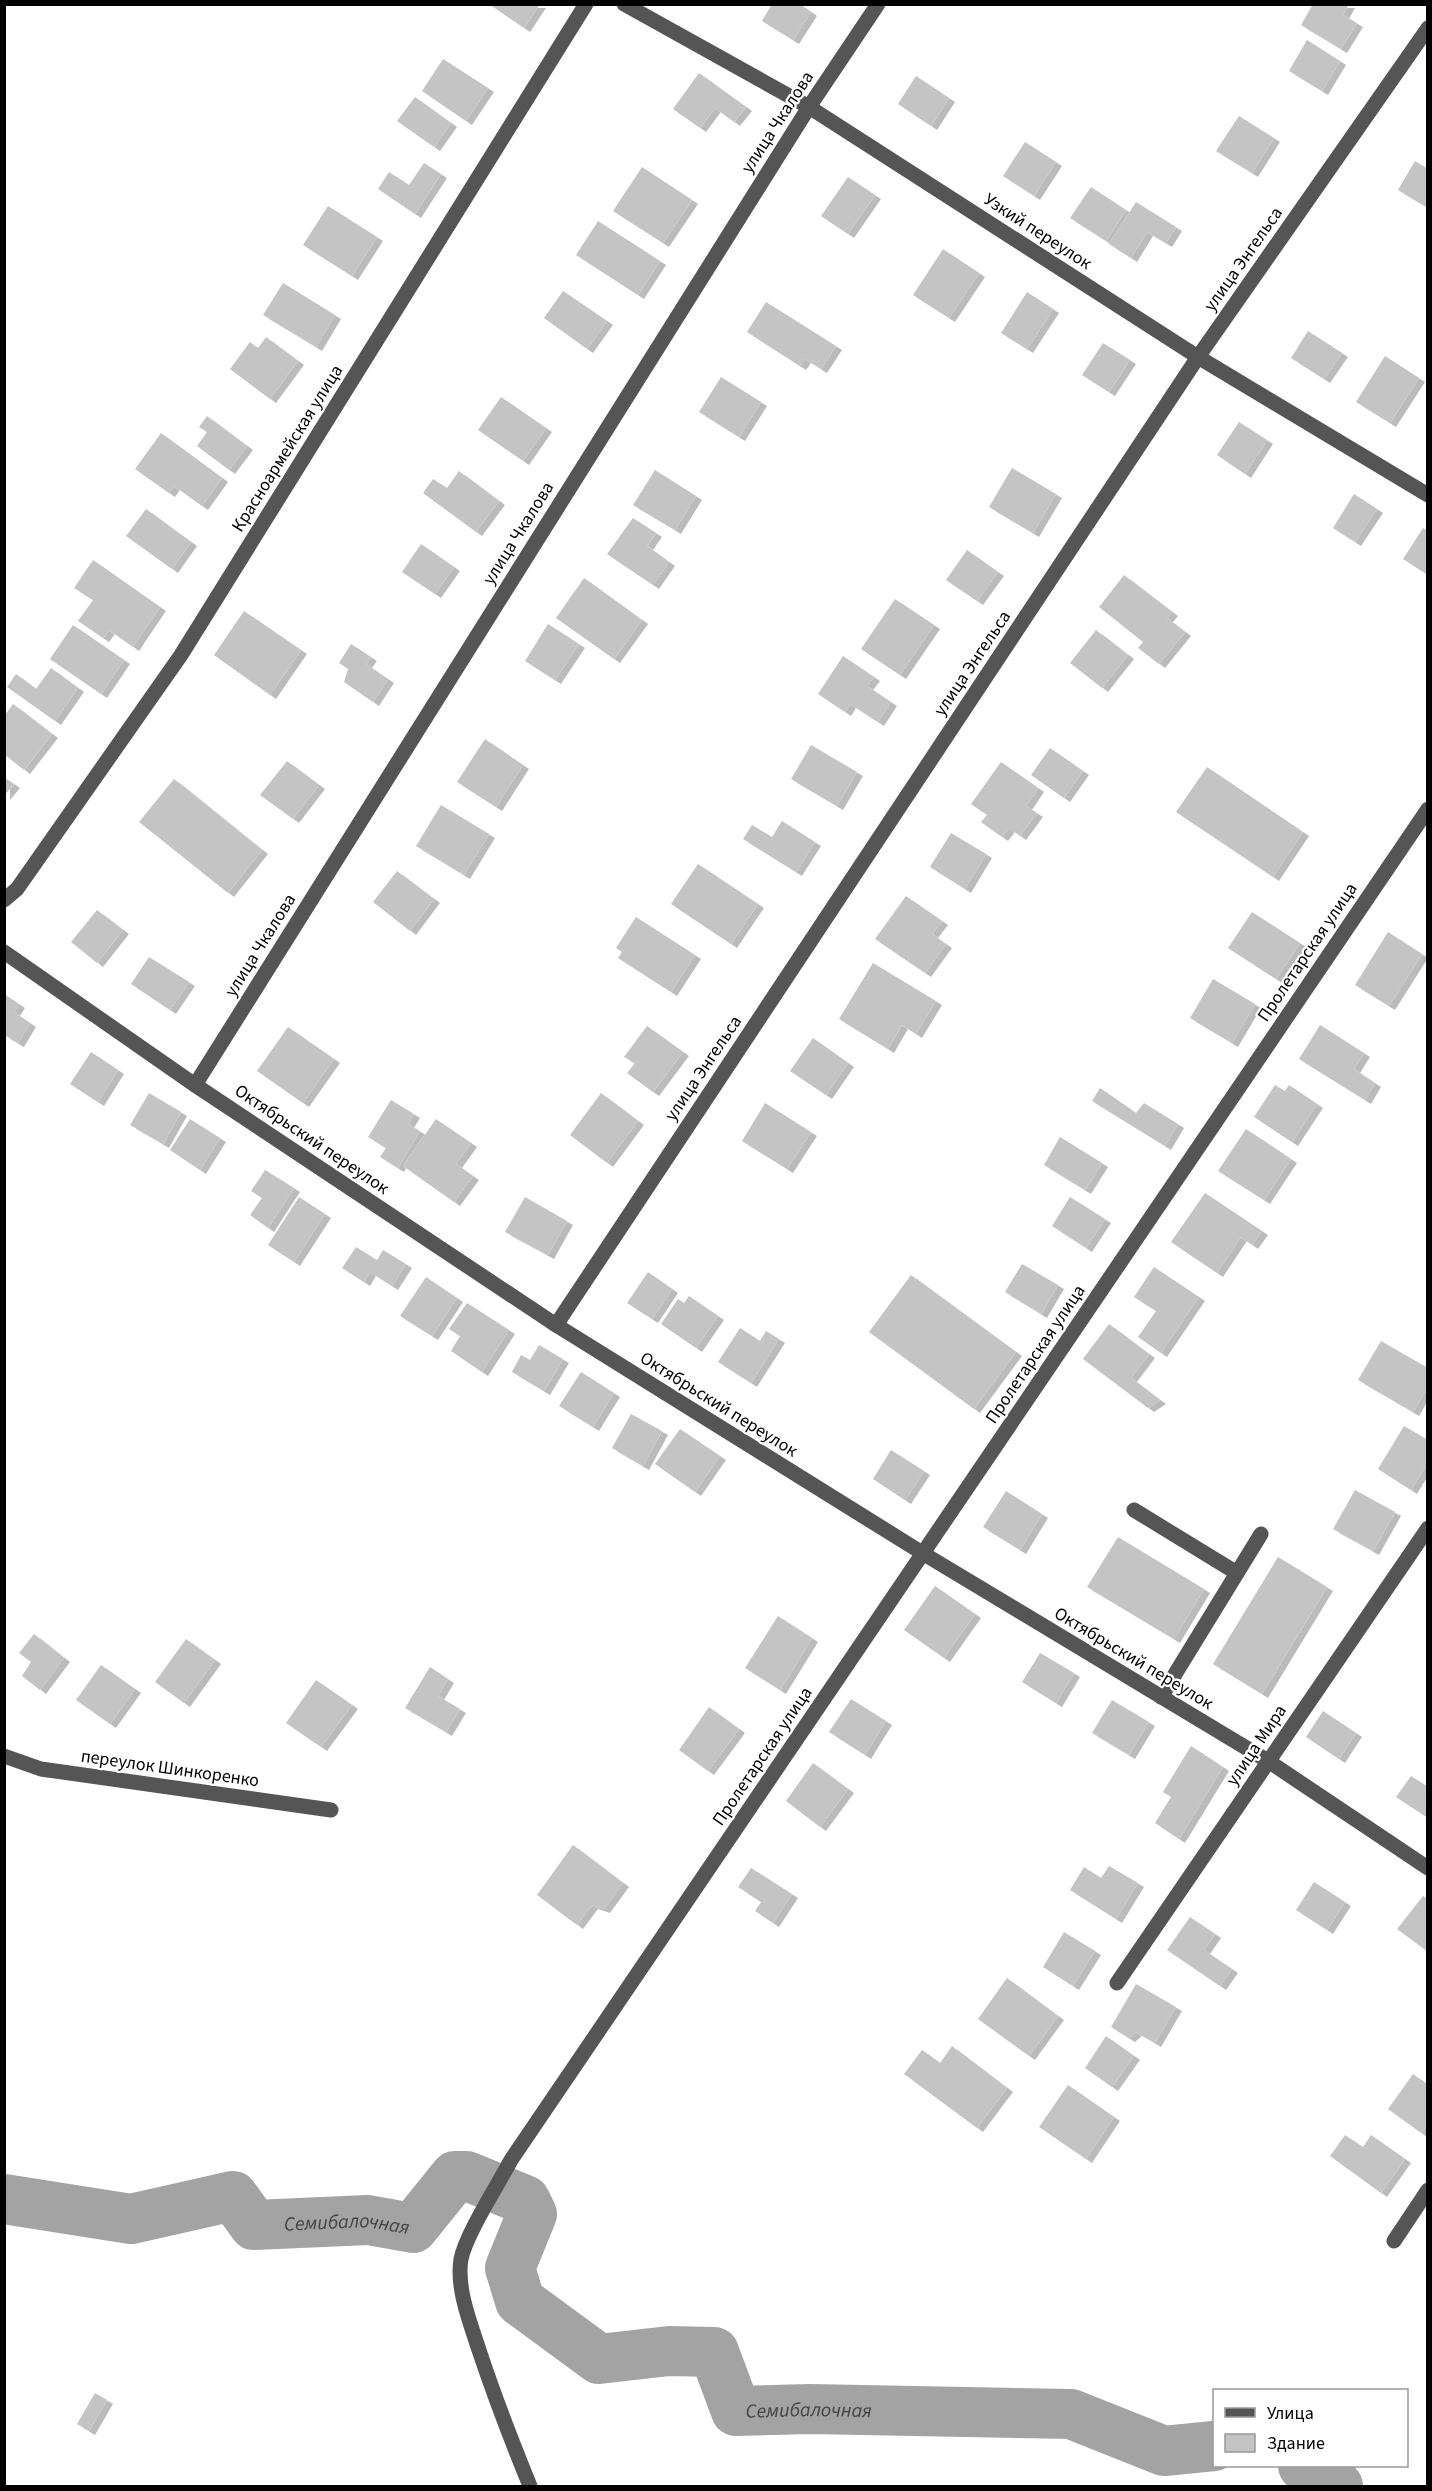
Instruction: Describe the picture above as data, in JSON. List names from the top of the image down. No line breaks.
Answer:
{"streets":{"street":["улица Чкалова","Узкий переулок","улица Энгельса","Красноармейская улица","Пролетарская улица","Октябрьский переулок","улица Мира","переулок Шинкоренко"]},"crossings":[["улица Чкалова","Узкий переулок"],["улица Чкалова","Октябрьский переулок"],["Узкий переулок","улица Энгельса"],["улица Энгельса","Октябрьский переулок"],["Пролетарская улица","Октябрьский переулок"],["Октябрьский переулок","улица Мира"]],"water":["Семибалочная"],"legend":["Улица","Здание"]}
